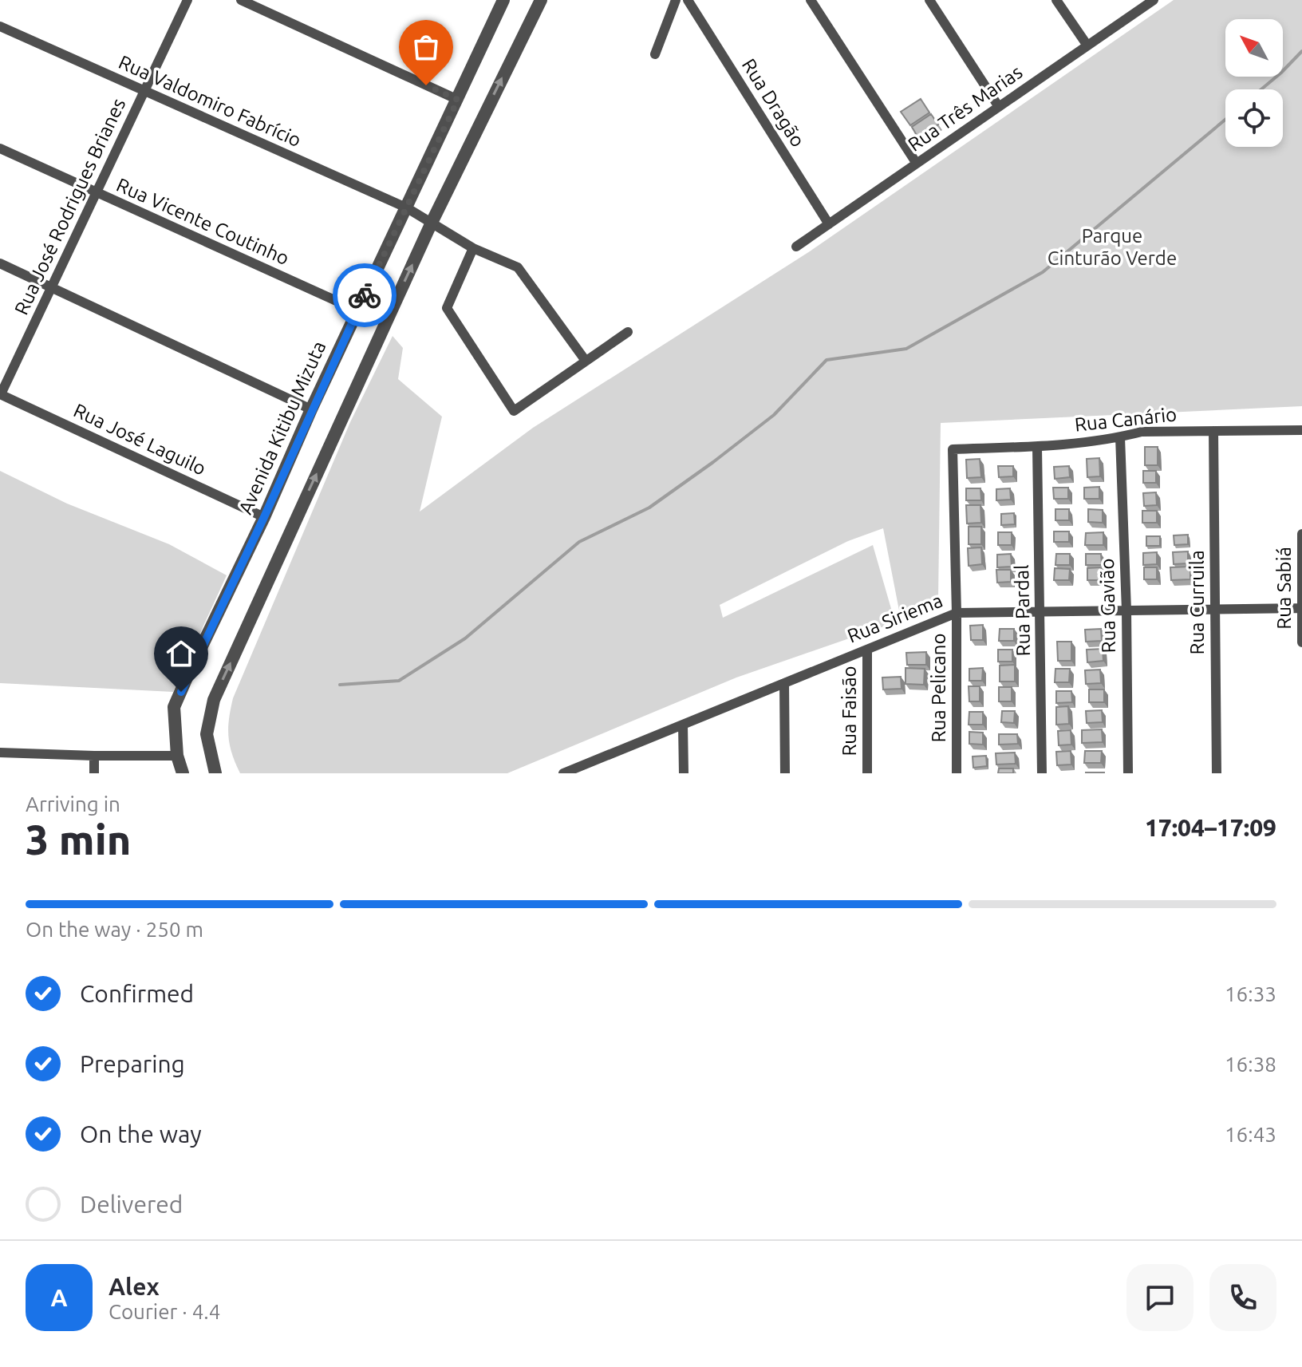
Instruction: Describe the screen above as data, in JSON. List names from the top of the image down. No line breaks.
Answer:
{"streets":{"street":["Rua Valdomiro Fabrício","Rua Dragão","Rua Três Marias","Rua José Rodrigues Brianes","Rua Vicente Coutinho","Rua Canário","Avenida Kitibu Mizuta","Rua José Laguilo","Rua Sabiá","Rua Curruila","Rua Gavião","Rua Pardal","Rua Siriema","Rua Pelicano","Rua Faisão"]},"crossings":[["Rua Valdomiro Fabrício","Rua José Rodrigues Brianes"],["Rua Valdomiro Fabrício","Avenida Kitibu Mizuta"],["Rua Dragão","Rua Três Marias"],["Rua José Rodrigues Brianes","Rua Vicente Coutinho"],["Rua José Rodrigues Brianes","Rua José Laguilo"],["Rua Vicente Coutinho","Avenida Kitibu Mizuta"],["Rua Canário","Rua Curruila"],["Rua Canário","Rua Gavião"],["Rua Canário","Rua Pardal"],["Rua Canário","Rua Pelicano"],["Avenida Kitibu Mizuta","Rua José Laguilo"],["Rua Sabiá","Rua Siriema"],["Rua Curruila","Rua Siriema"],["Rua Gavião","Rua Siriema"],["Rua Pardal","Rua Siriema"],["Rua Siriema","Rua Pelicano"],["Rua Siriema","Rua Faisão"]],"parks":["Parque Cinturão Verde"],"north":"top left","page":{"heading":["3 min","Arriving in","17:04–17:09"],"panel":["Alex","Courier · 4.4"],"bar":"On the way · 250 m","list":[["Confirmed","16:33"],["Preparing","16:38"],["On the way","16:43"],"Delivered"],"round":"A"}}
